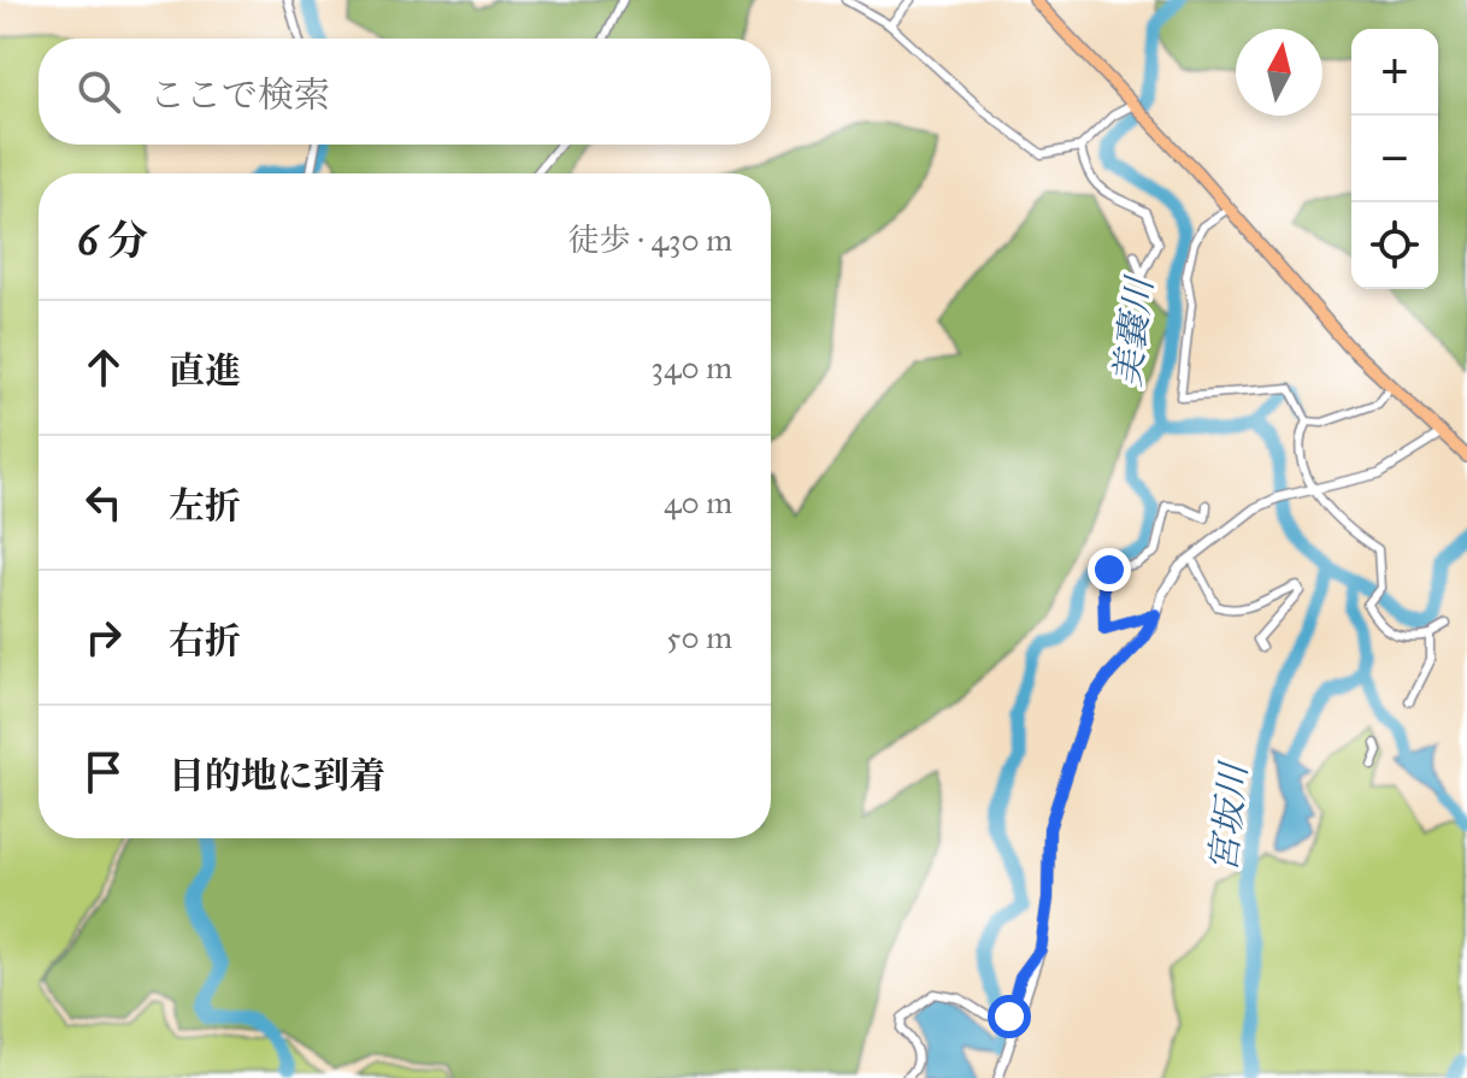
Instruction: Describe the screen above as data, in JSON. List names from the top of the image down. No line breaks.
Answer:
{"water":["美嚢川","宮坂川"],"north":"top","page":{"map_buttons":["+","−"],"search":"ここで検索","heading":["6 分","徒歩 · 430 m"],"list":[["直進","340 m"],["左折","40 m"],["右折","50 m"],"目的地に到着"]}}
